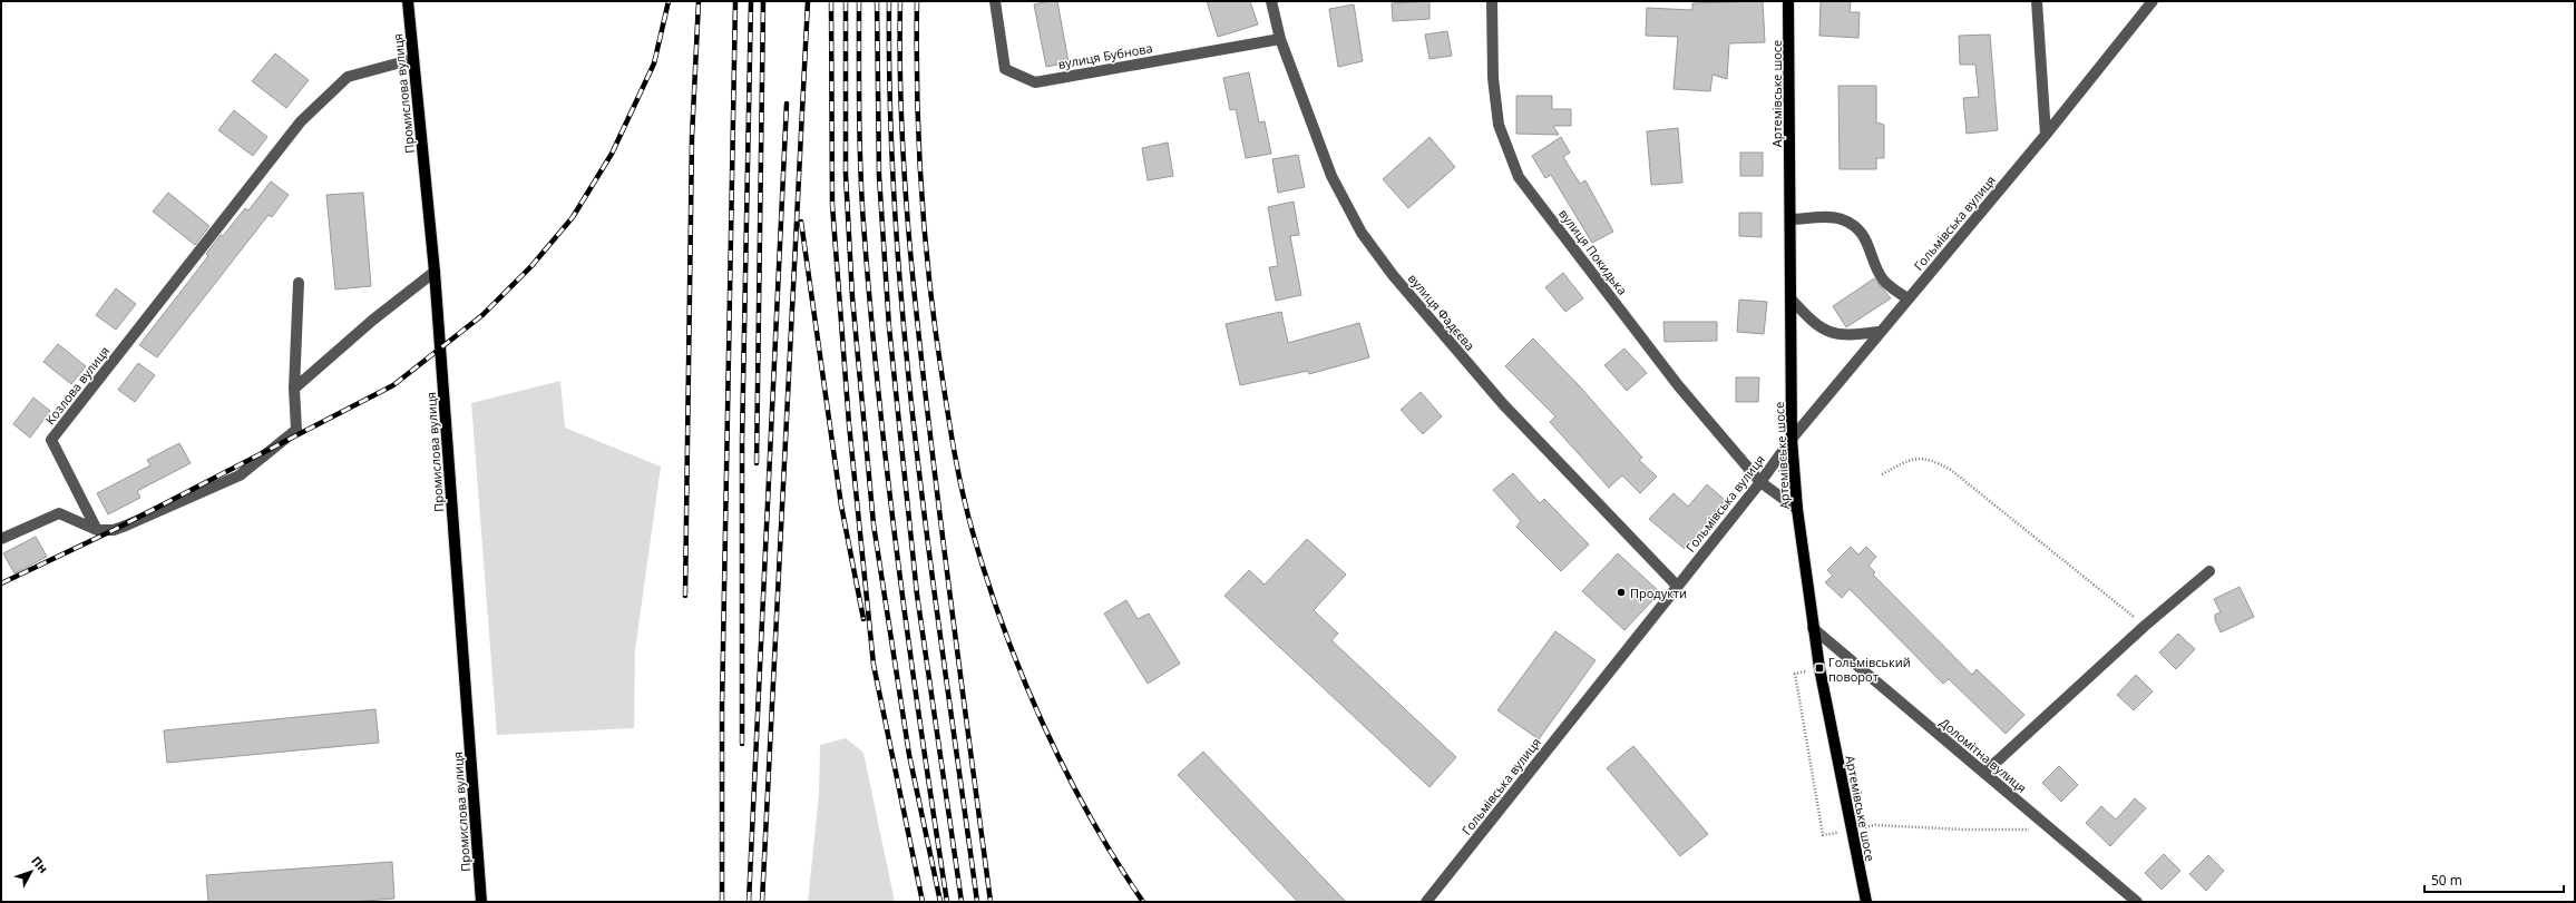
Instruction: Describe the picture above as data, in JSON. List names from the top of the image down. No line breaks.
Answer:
{"streets":{"main road":["Промислова вулиця","Артемівське шосе"],"street":["вулиця Бубнова","Гольмівська вулиця","вулиця Покидька","вулиця Фадєєва","Козлова вулиця","Доломітна вулиця"]},"crossings":[["вулиця Бубнова","вулиця Фадєєва"],["Промислова вулиця","Козлова вулиця"],["Артемівське шосе","Гольмівська вулиця"],["Артемівське шосе","вулиця Покидька"],["Артемівське шосе","Доломітна вулиця"],["Гольмівська вулиця","вулиця Покидька"],["Гольмівська вулиця","вулиця Фадєєва"]],"places":{"other":["Продукти"],"transit":["Гольмівський поворот"]},"scale_bar":"50 m","north":"top right"}
